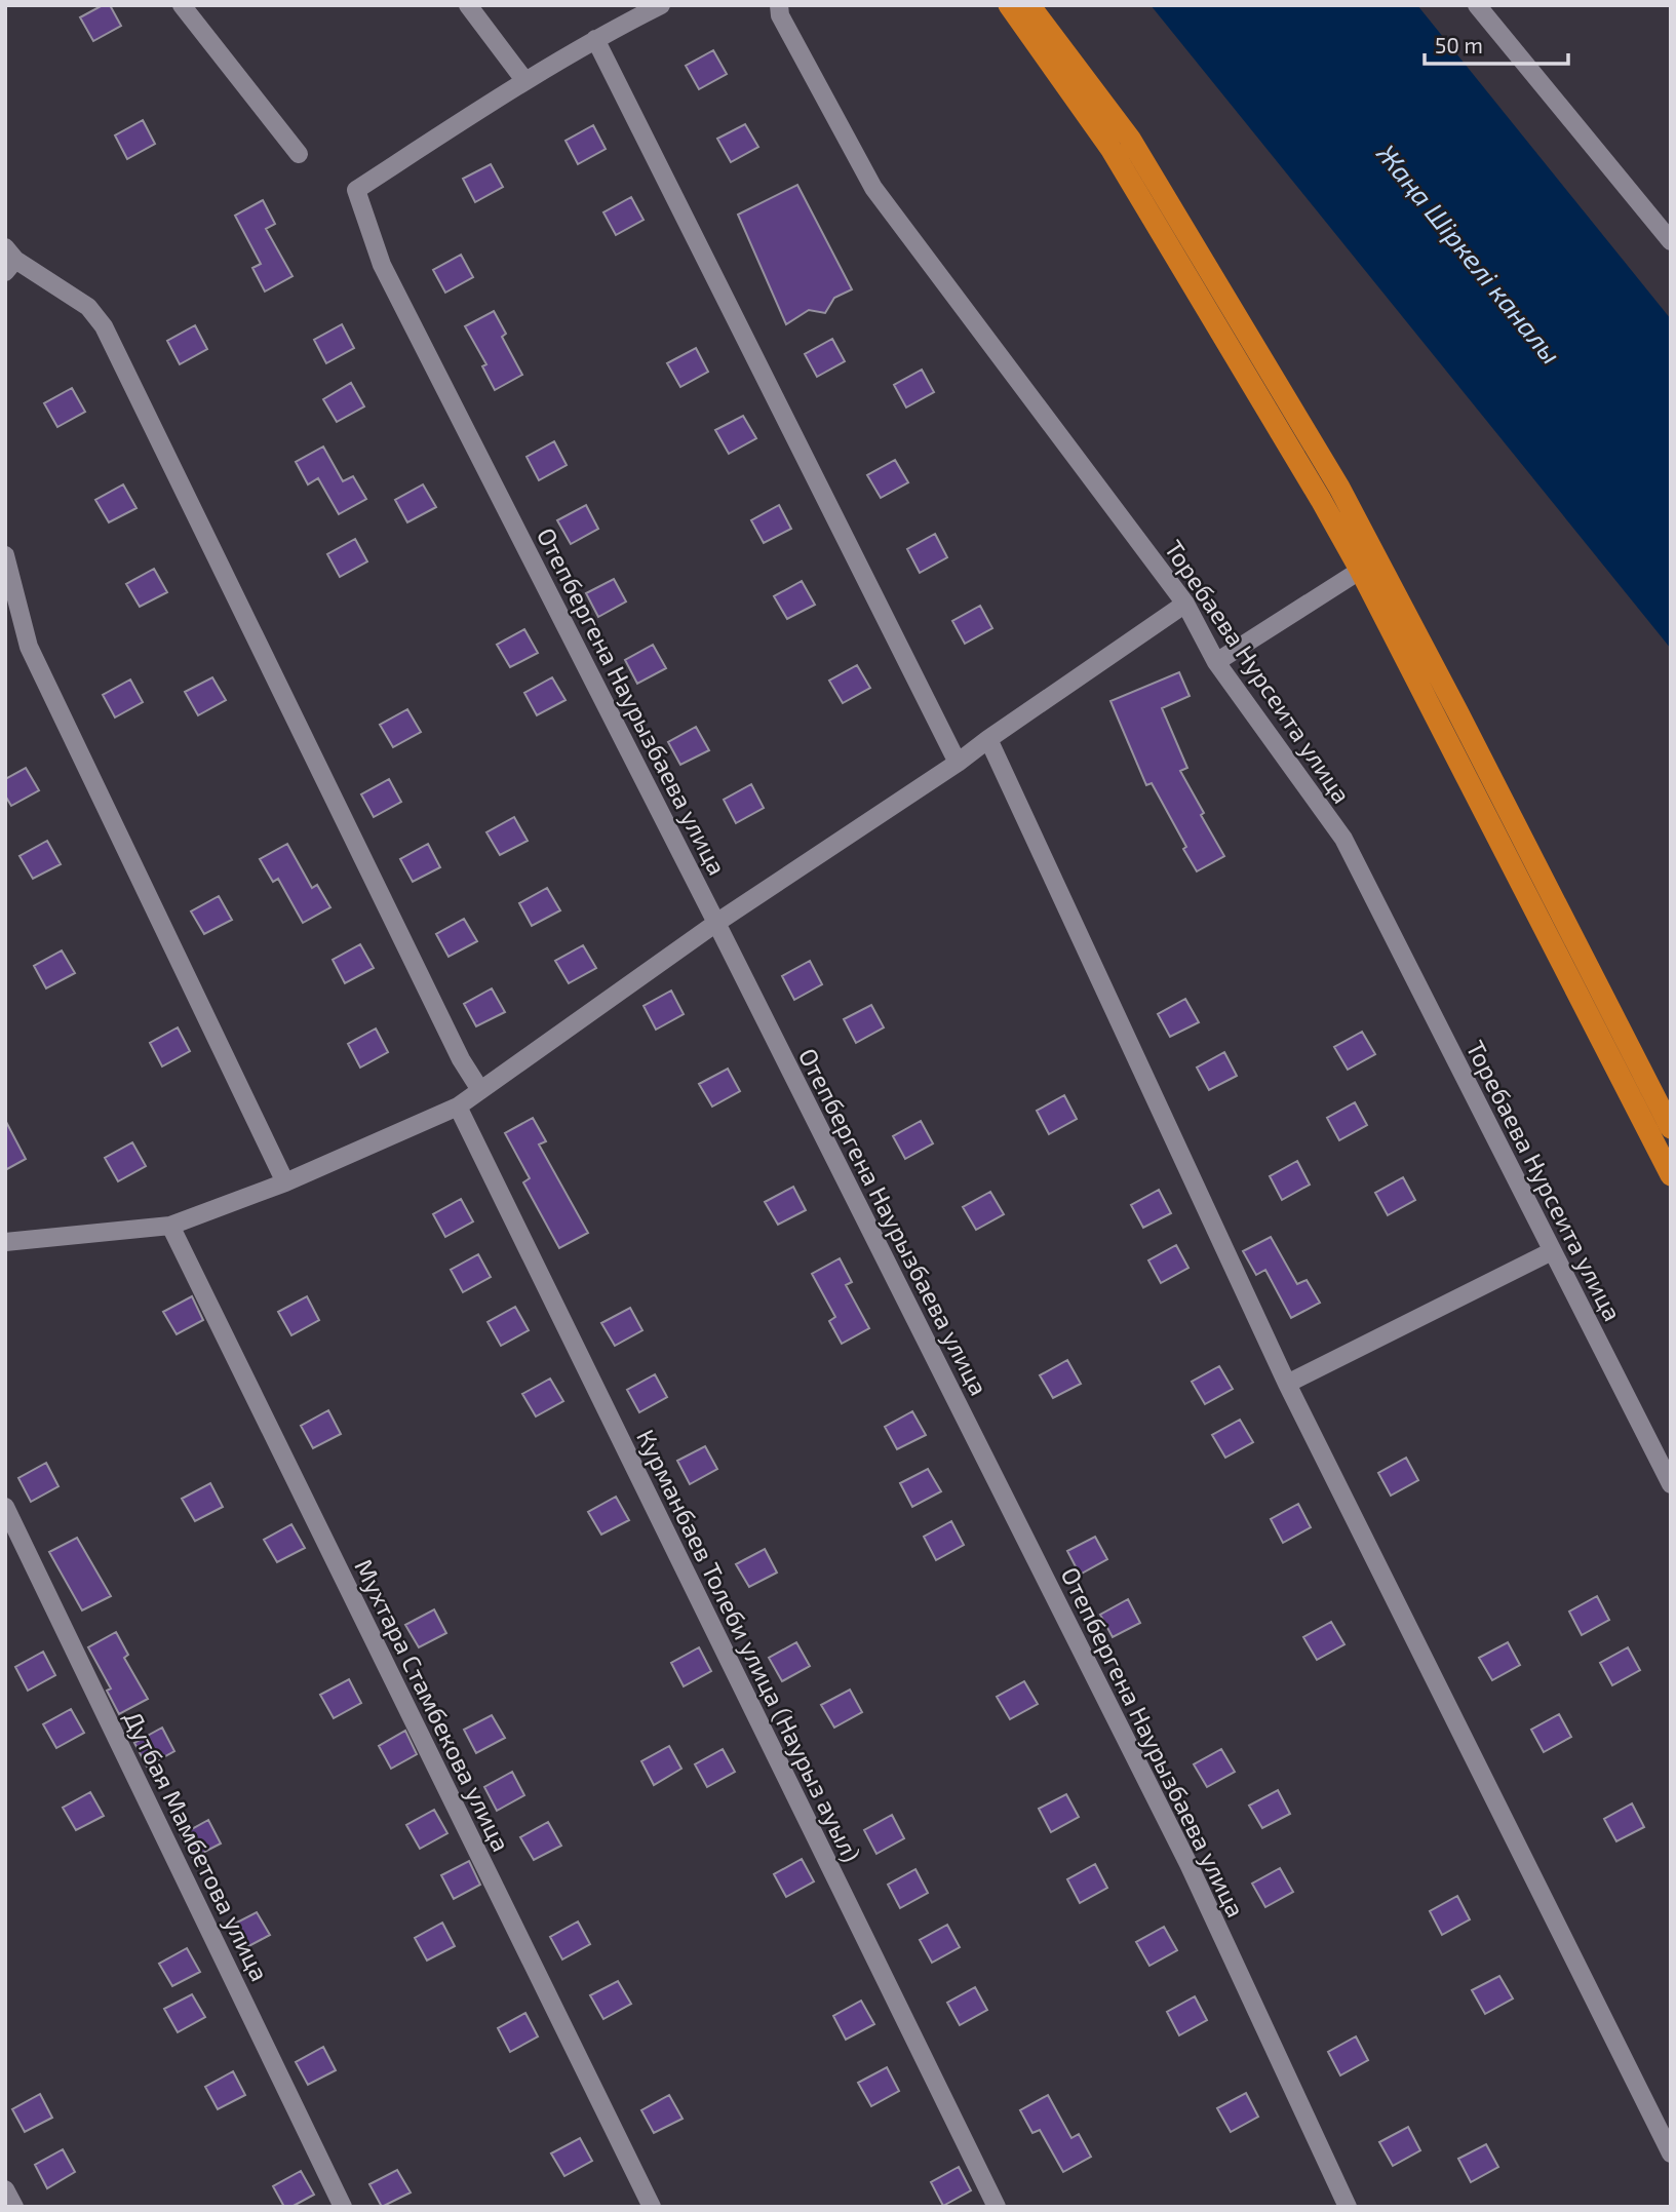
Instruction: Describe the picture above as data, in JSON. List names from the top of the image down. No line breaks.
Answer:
{"streets":{"street":["Торебаева Нурсеита улица","Отепбергена Наурызбаева улица","Курманбаев Толеби улица (Наурыз ауыл)","Мухтара Стамбекова улица","Дутбая Мамбетова улица"]},"water":["Жаңа Шіркелі каналы"],"scale_bar":"50 m"}
